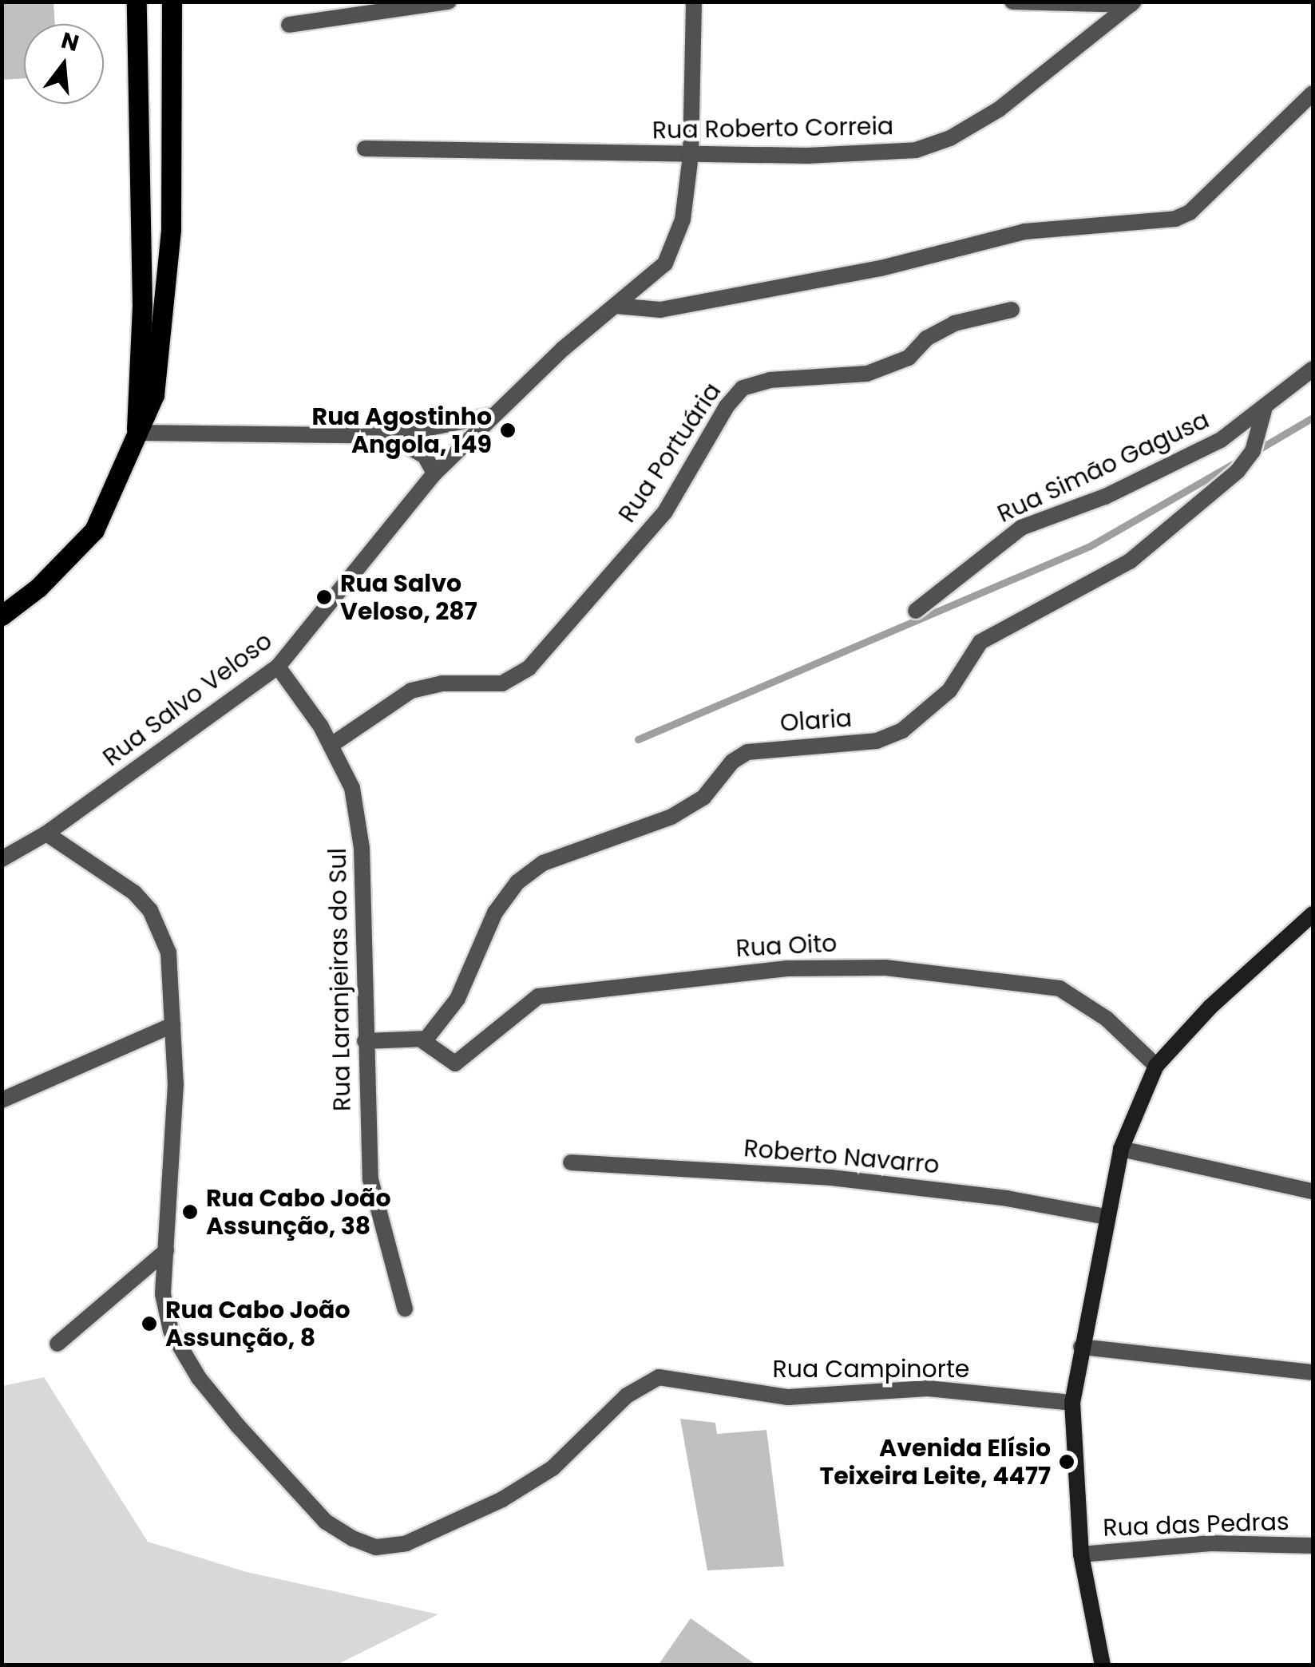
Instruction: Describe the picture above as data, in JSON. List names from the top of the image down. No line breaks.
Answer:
{"streets":{"street":["Rua Roberto Correia","Rua Portuária","Rua Simão Gagusa","Rua Salvo Veloso","Olaria","Rua Oito","Rua Laranjeiras do Sul","Roberto Navarro","Rua Campinorte","Rua das Pedras"]},"crossings":[["Rua Roberto Correia","Rua Salvo Veloso"],["Rua Portuária","Rua Laranjeiras do Sul"],["Rua Simão Gagusa","Olaria"],["Rua Salvo Veloso","Rua Laranjeiras do Sul"],["Olaria","Rua Oito"]],"places":["Rua Agostinho Angola, 149","Rua Salvo Veloso, 287","Rua Cabo João Assunção, 38","Rua Cabo João Assunção, 8","Avenida Elísio Teixeira Leite, 4477"],"north":"top"}
